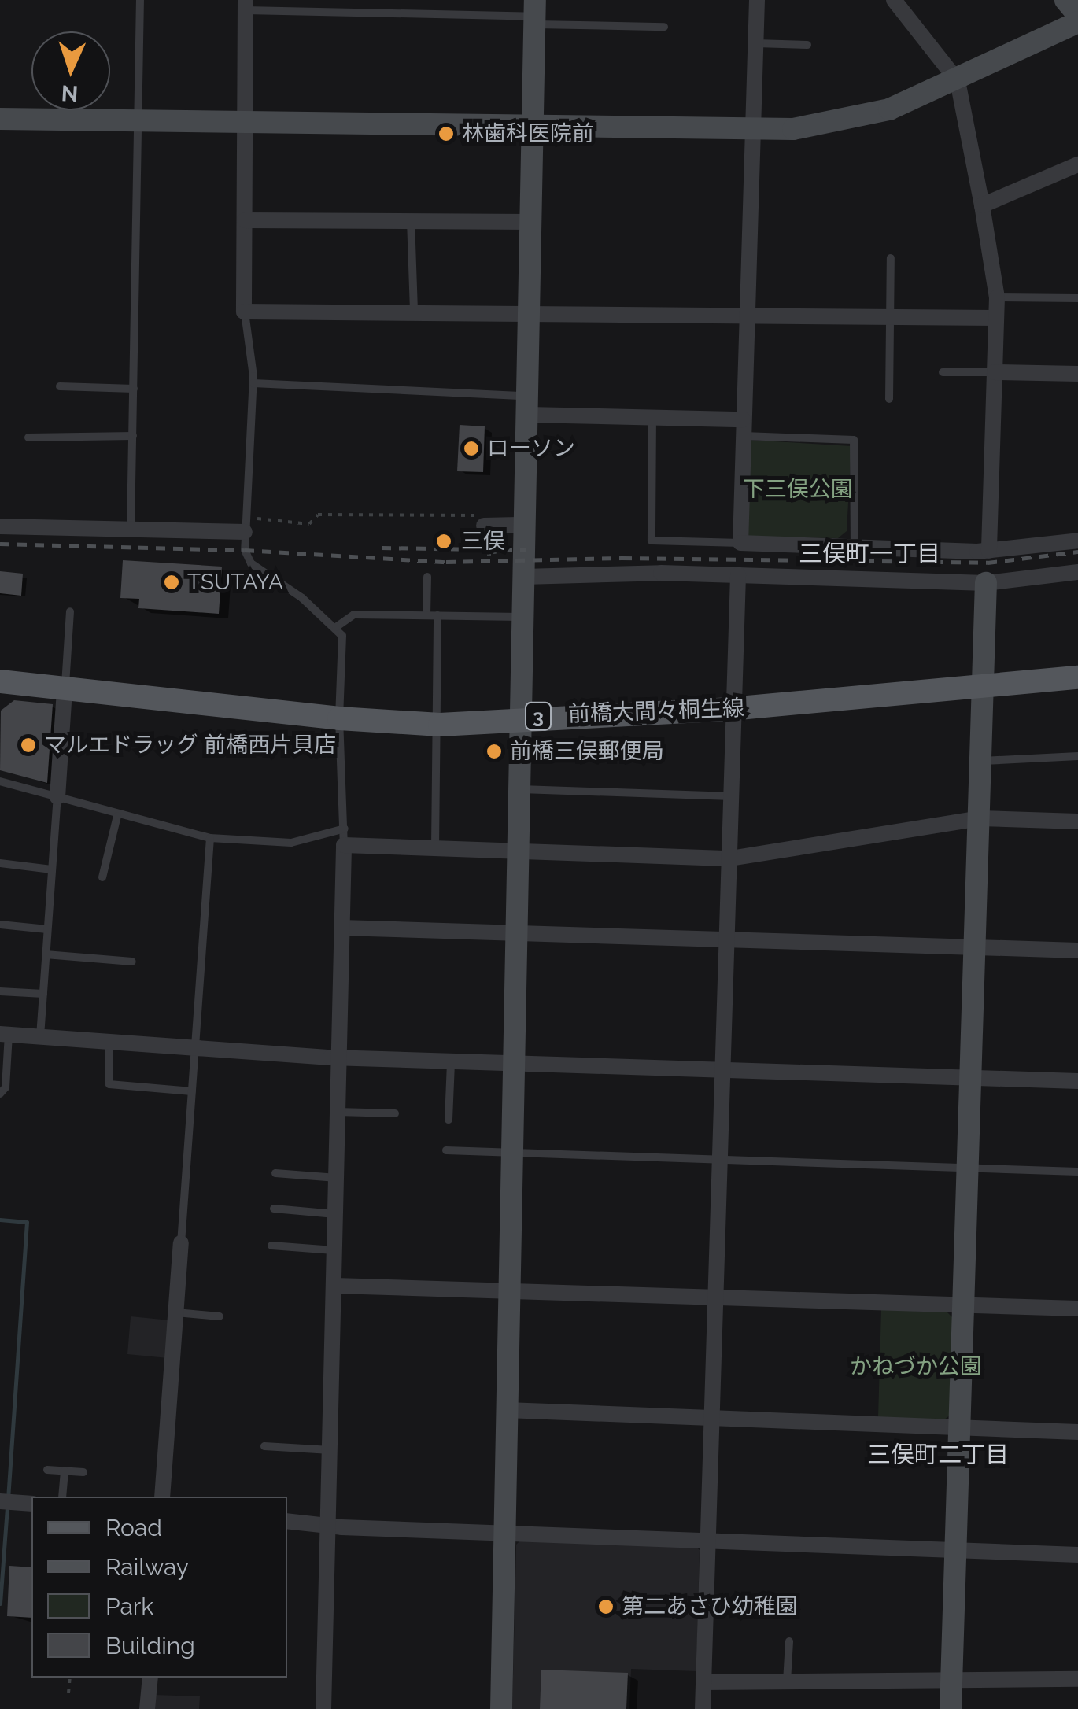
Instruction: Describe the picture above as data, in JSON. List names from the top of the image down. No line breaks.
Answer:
{"streets":{"main road":["前橋大間々桐生線","3"]},"districts":["三俣町一丁目","三俣町二丁目"],"parks":["下三俣公園","かねづか公園"],"places":["林歯科医院前","ローソン","三俣","TSUTAYA","マルエドラッグ 前橋西片貝店","前橋三俣郵便局","第二あさひ幼稚園"],"legend":["Road","Railway","Park","Building"],"north":"bottom"}
